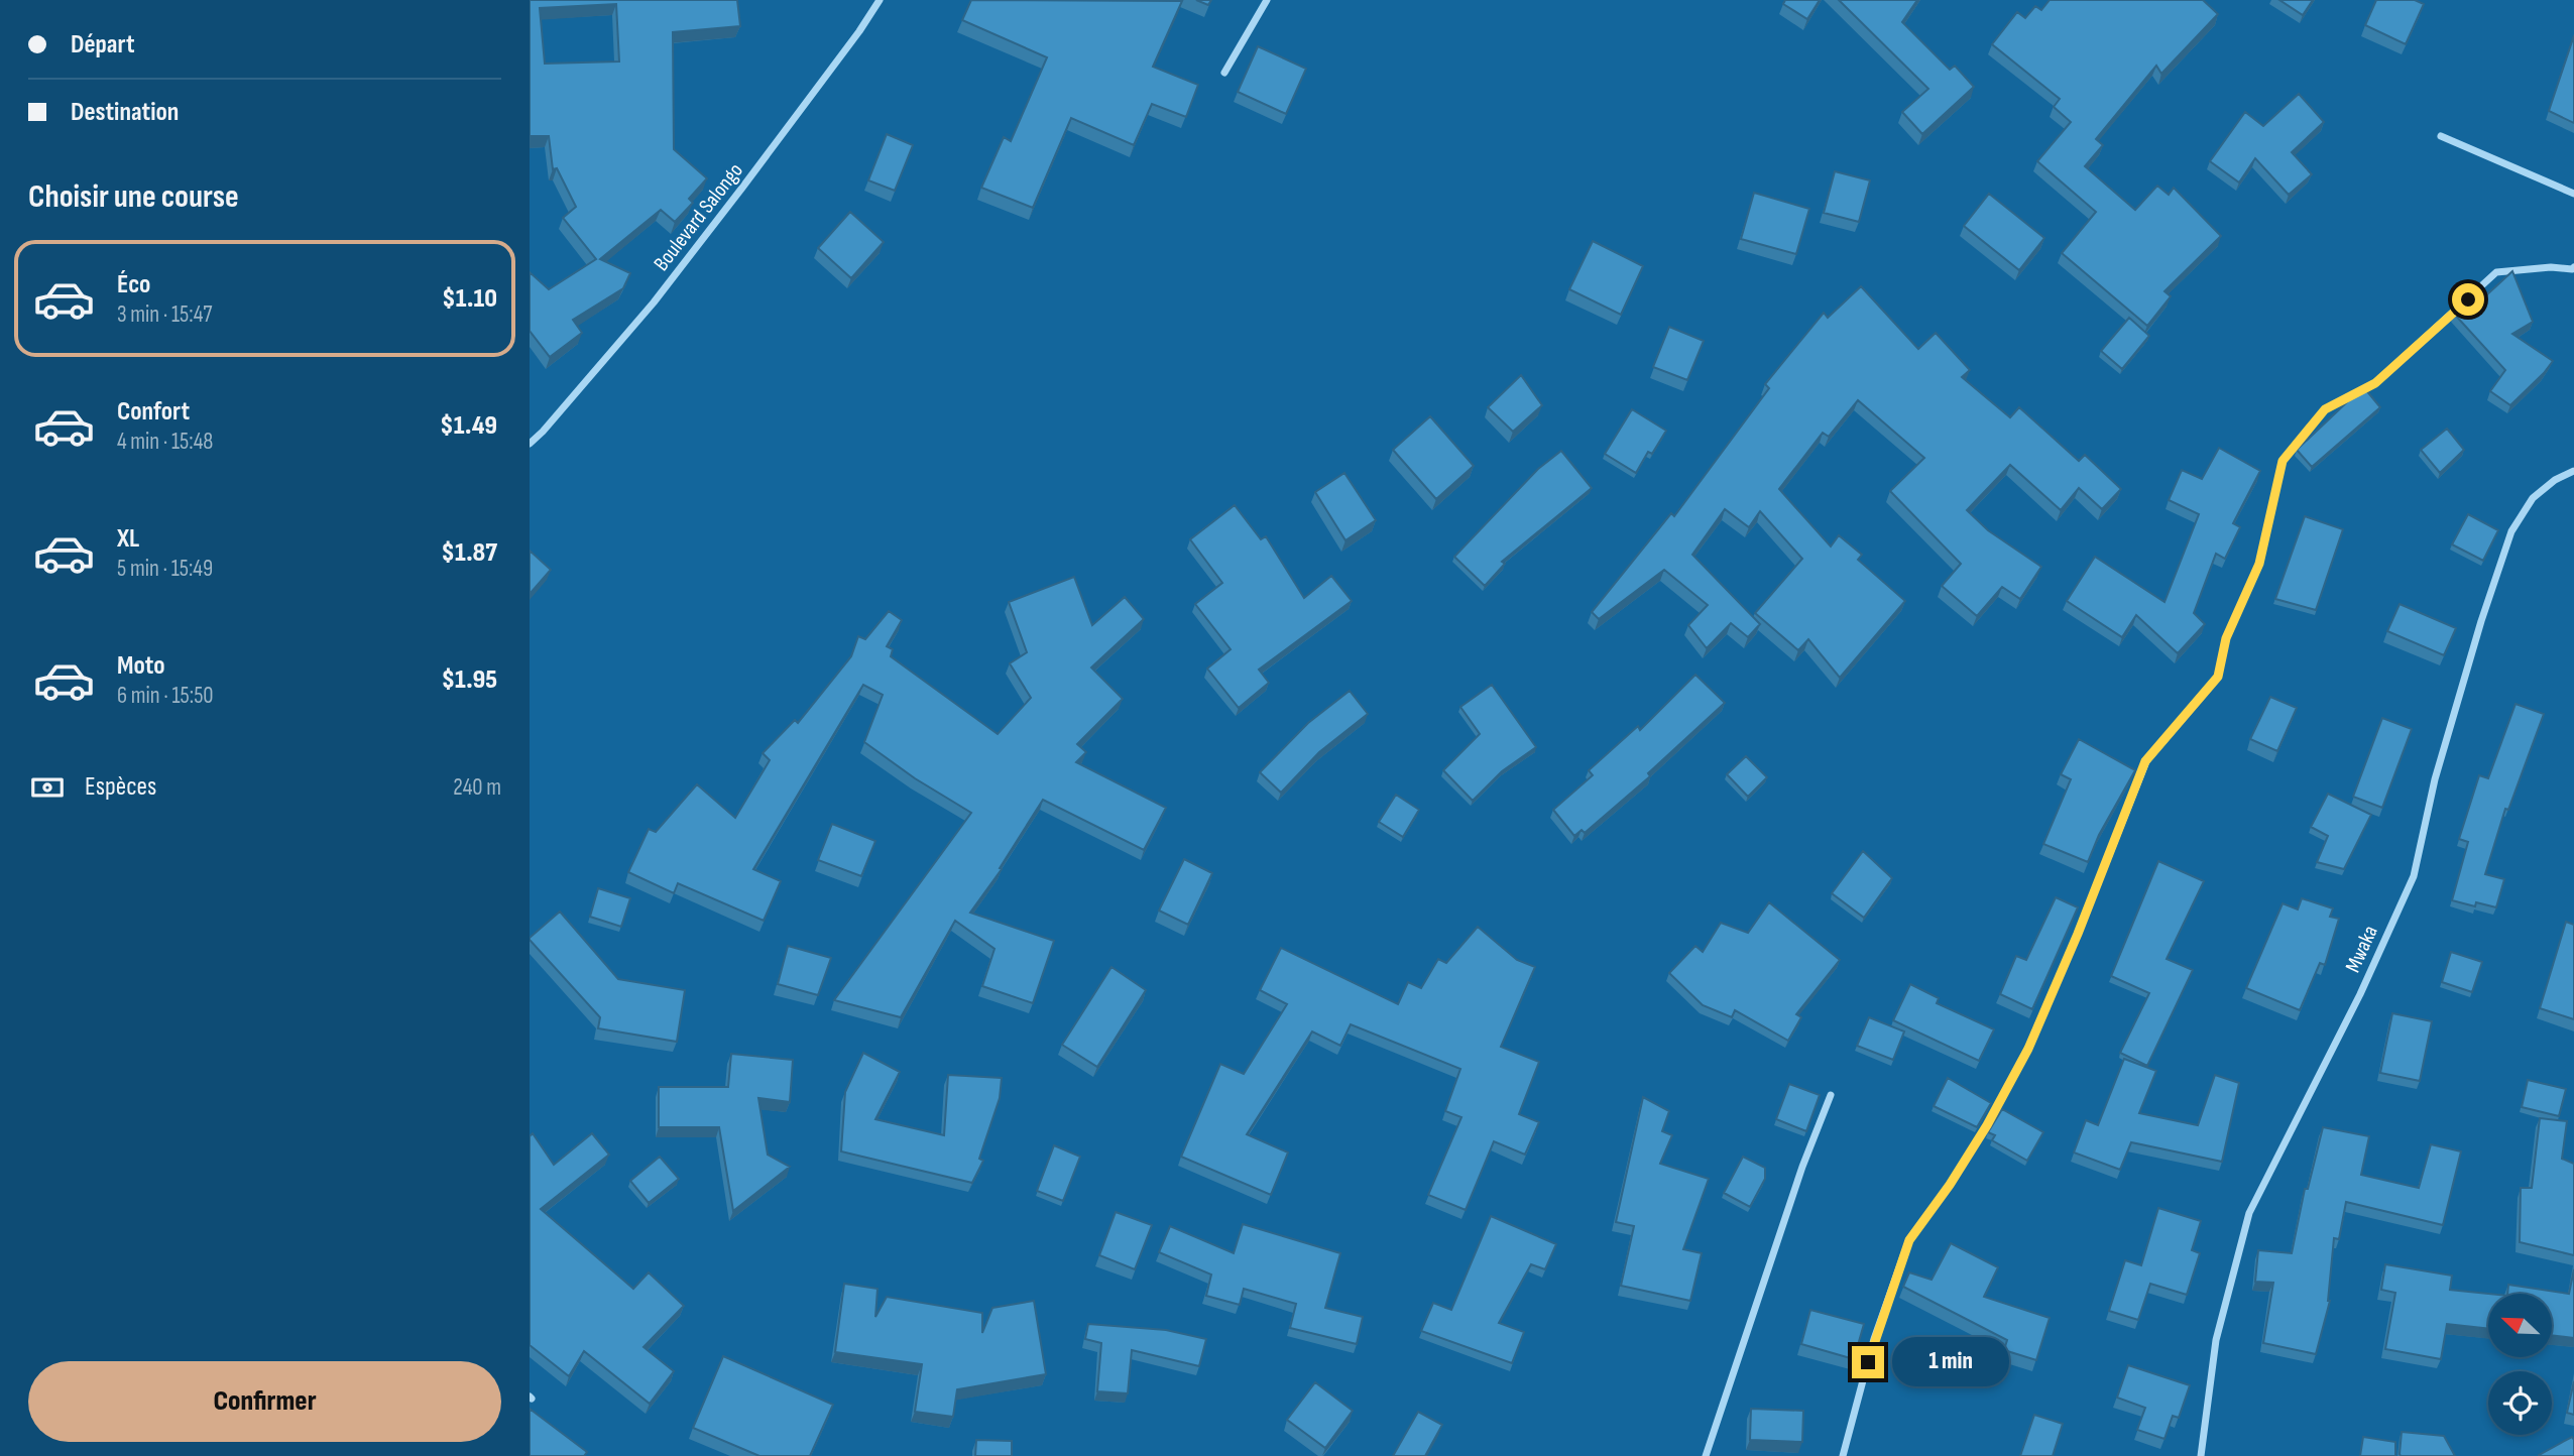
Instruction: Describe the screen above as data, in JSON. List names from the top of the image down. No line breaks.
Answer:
{"streets":{"street":["Boulevard Salongo","Mwaka"]},"north":"top left","page":{"banner":["Départ","Destination"],"heading":"Choisir une course","list":[{"name":"Éco","note":"3 min · 15:47","value":"$1.10"},{"name":"Confort","note":"4 min · 15:48","value":"$1.49"},{"name":"XL","note":"5 min · 15:49","value":"$1.87"},{"name":"Moto","note":"6 min · 15:50","value":"$1.95"}],"pay":["Espèces","240 m"],"bubble":"1 min","buttons":"Confirmer"}}
